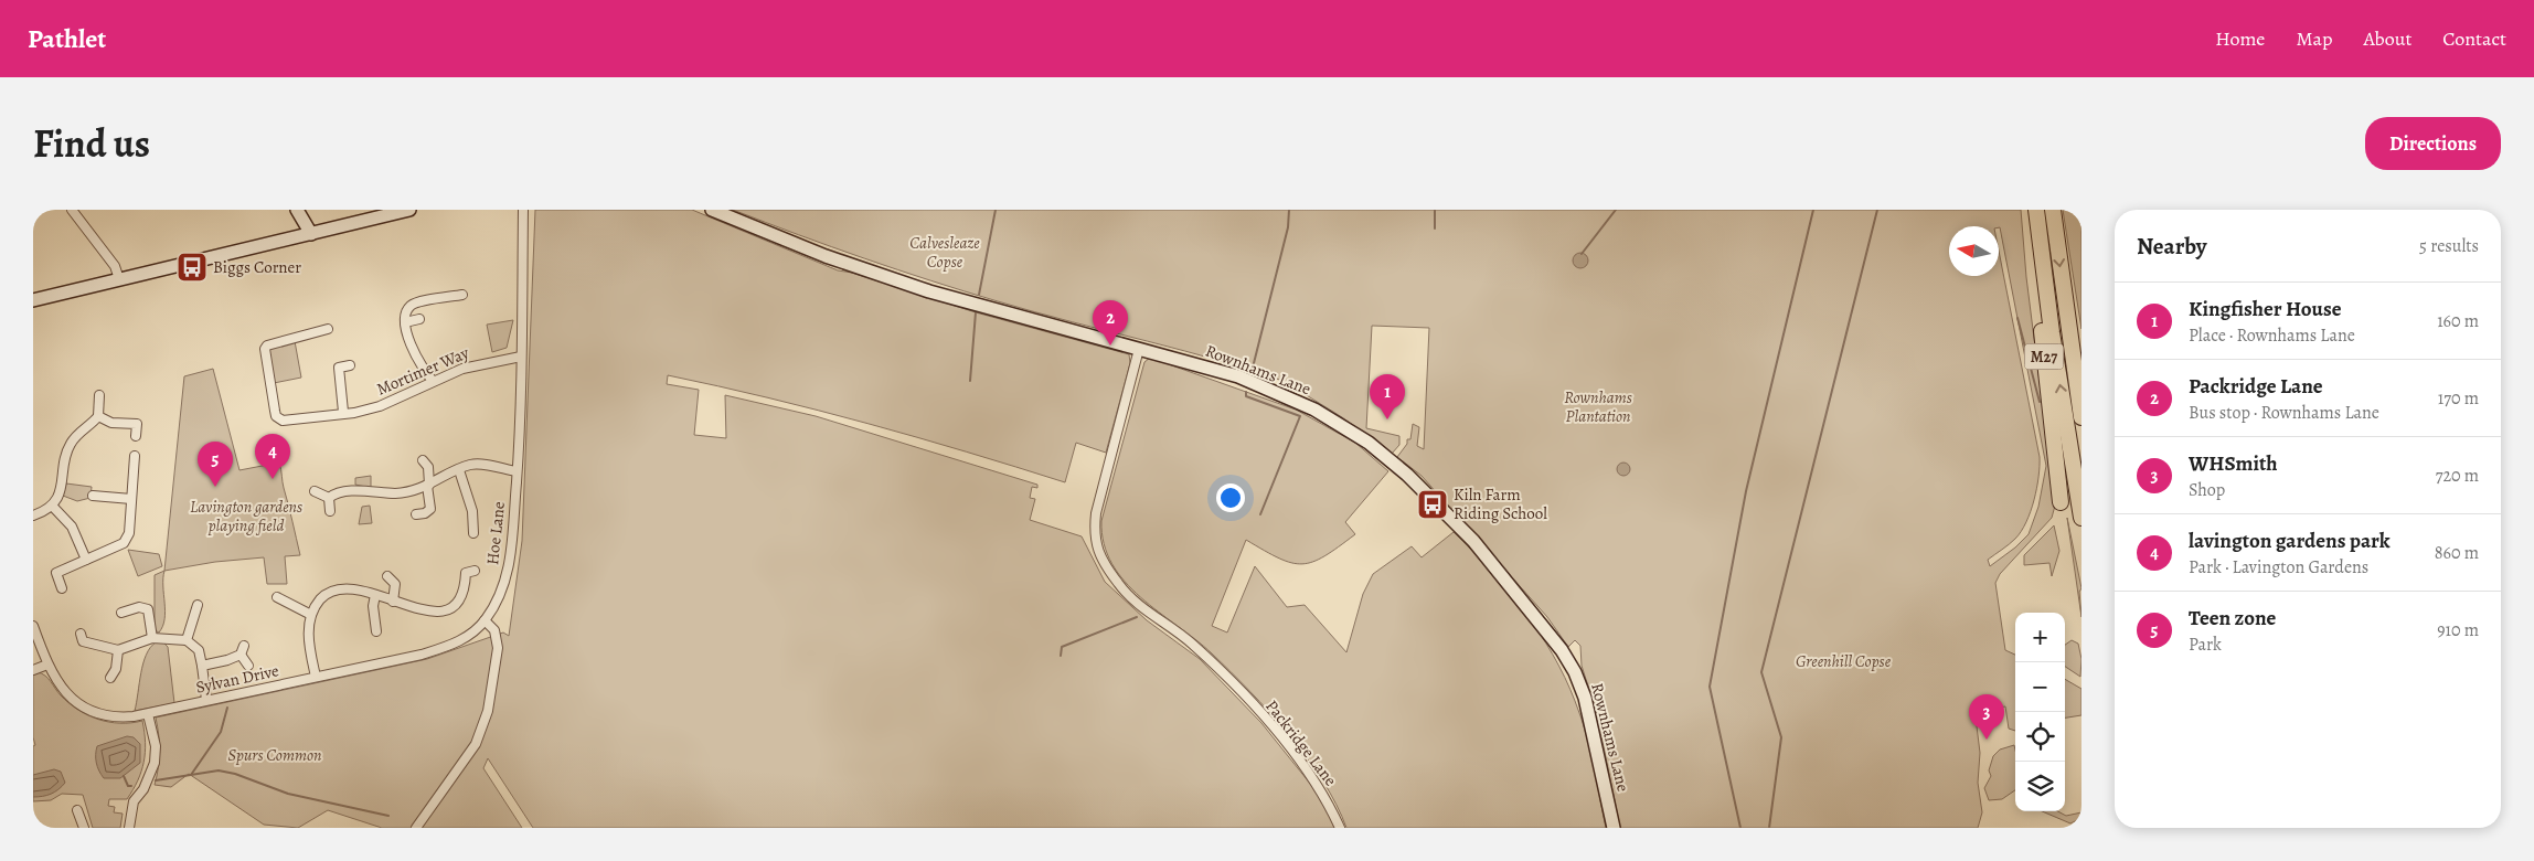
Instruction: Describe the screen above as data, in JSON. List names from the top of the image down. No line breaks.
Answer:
{"streets":{"highway":["M27"],"street":["Rownhams Lane","Mortimer Way","Hoe Lane","Sylvan Drive","Packridge Lane"]},"crossings":[["Rownhams Lane","Packridge Lane"],["Mortimer Way","Hoe Lane"],["Hoe Lane","Sylvan Drive"]],"parks":["Calvesleaze Copse","Rownhams Plantation","Lavington gardens playing field","Greenhill Copse","Spurs Common"],"places":{"bus stop":["Biggs Corner","Kiln Farm Riding School"]},"north":"left","page":{"header":"Pathlet","nav":["Home","Map","About","Contact"],"title":"Find us","buttons":"Directions","heading":["Nearby","5 results"],"list":[{"mark":"1","name":"Kingfisher House","note":"Place · Rownhams Lane","value":"160 m"},{"mark":"2","name":"Packridge Lane","note":"Bus stop · Rownhams Lane","value":"170 m"},{"mark":"3","name":"WHSmith","note":"Shop","value":"720 m"},{"mark":"4","name":"lavington gardens park","note":"Park · Lavington Gardens","value":"860 m"},{"mark":"5","name":"Teen zone","note":"Park","value":"910 m"}],"pins":["2","1","4","5","3"],"map_buttons":["+","−"]}}
